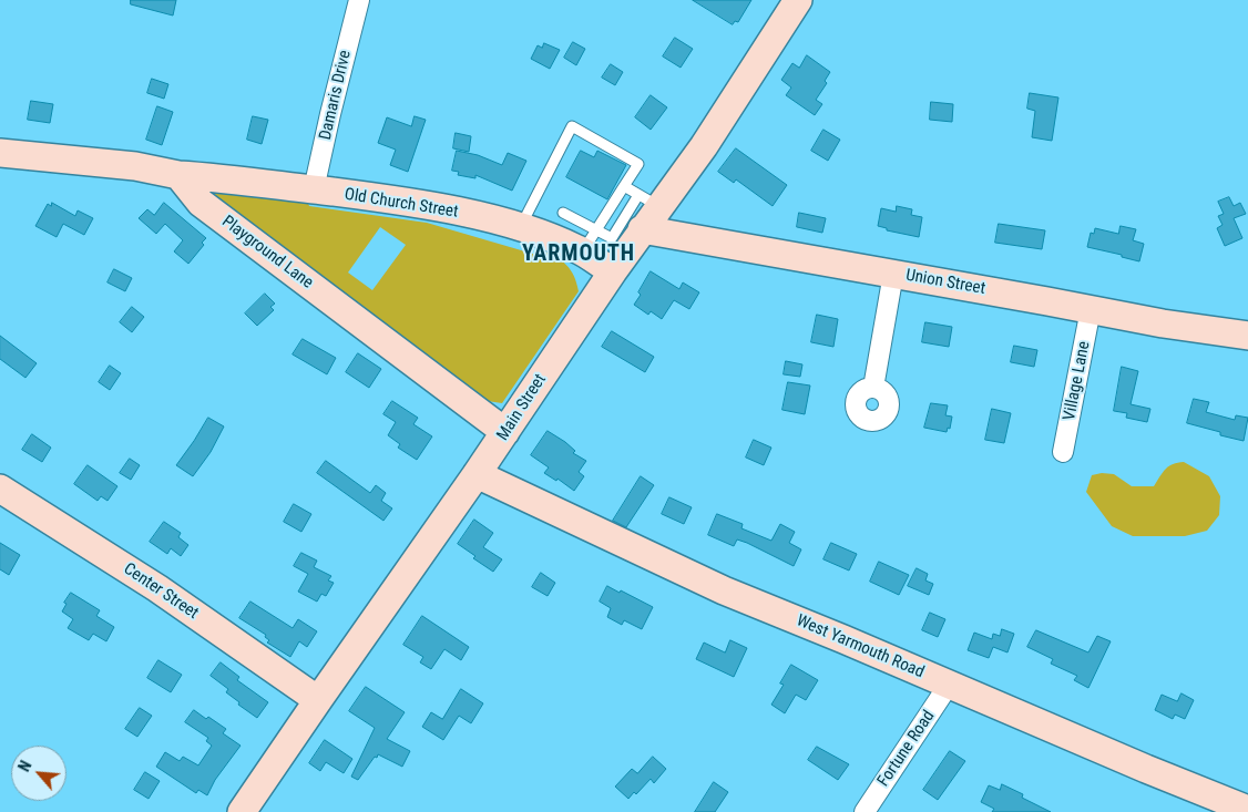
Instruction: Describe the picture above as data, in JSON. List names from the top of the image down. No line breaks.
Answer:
{"streets":{"main road":["Old Church Street","Playground Lane","Union Street","Main Street","Center Street","West Yarmouth Road"],"street":["Damaris Drive","Village Lane","Fortune Road"]},"crossings":[["Damaris Drive","Old Church Street"],["Old Church Street","Playground Lane"],["Old Church Street","Main Street"],["Playground Lane","Main Street"],["Union Street","Village Lane"],["Union Street","Main Street"],["Main Street","Center Street"],["Main Street","West Yarmouth Road"],["West Yarmouth Road","Fortune Road"]],"districts":["YARMOUTH"],"north":"top left"}
